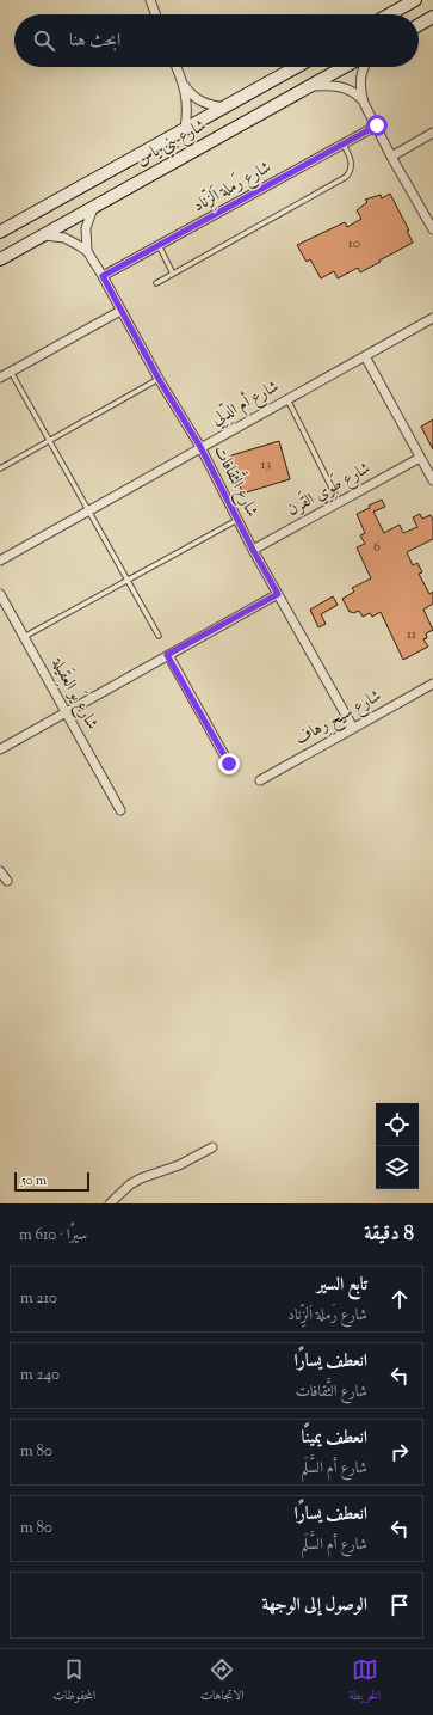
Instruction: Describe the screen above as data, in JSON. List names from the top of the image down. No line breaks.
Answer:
{"streets":{"main road":["شارع بني ياس"],"street":["شارع رَملة اَلزِّناد","شارع أم الدِّلِي","شارع الثَّقافات","شارع طَوِي القَرن","شارع يَو العِقَيلة","شارع سيح رِهاف"]},"crossings":[["شارع بني ياس","شارع الثَّقافات"],["شارع رَملة اَلزِّناد","شارع الثَّقافات"],["شارع أم الدِّلِي","شارع الثَّقافات"],["شارع الثَّقافات","شارع طَوِي القَرن"],["شارع الثَّقافات","شارع سيح رِهاف"]],"house_numbers":["10","13","6","11"],"scale_bar":"50 m","page":{"search":"ابحث هنا","scale":"50 m","heading":["8 دقيقة","سيرًا · 610 m"],"list":[["تابع السير","شارع رَملة اَلزِّناد","210 m"],["انعطف يسارًا","شارع الثَّقافات","240 m"],["انعطف يمينًا","شارع أم السَّلَم","80 m"],["انعطف يسارًا","شارع أم السَّلَم","80 m"],"الوصول إلى الوجهة"],"nav":["الخريطة","الاتجاهات","المحفوظات"]}}
